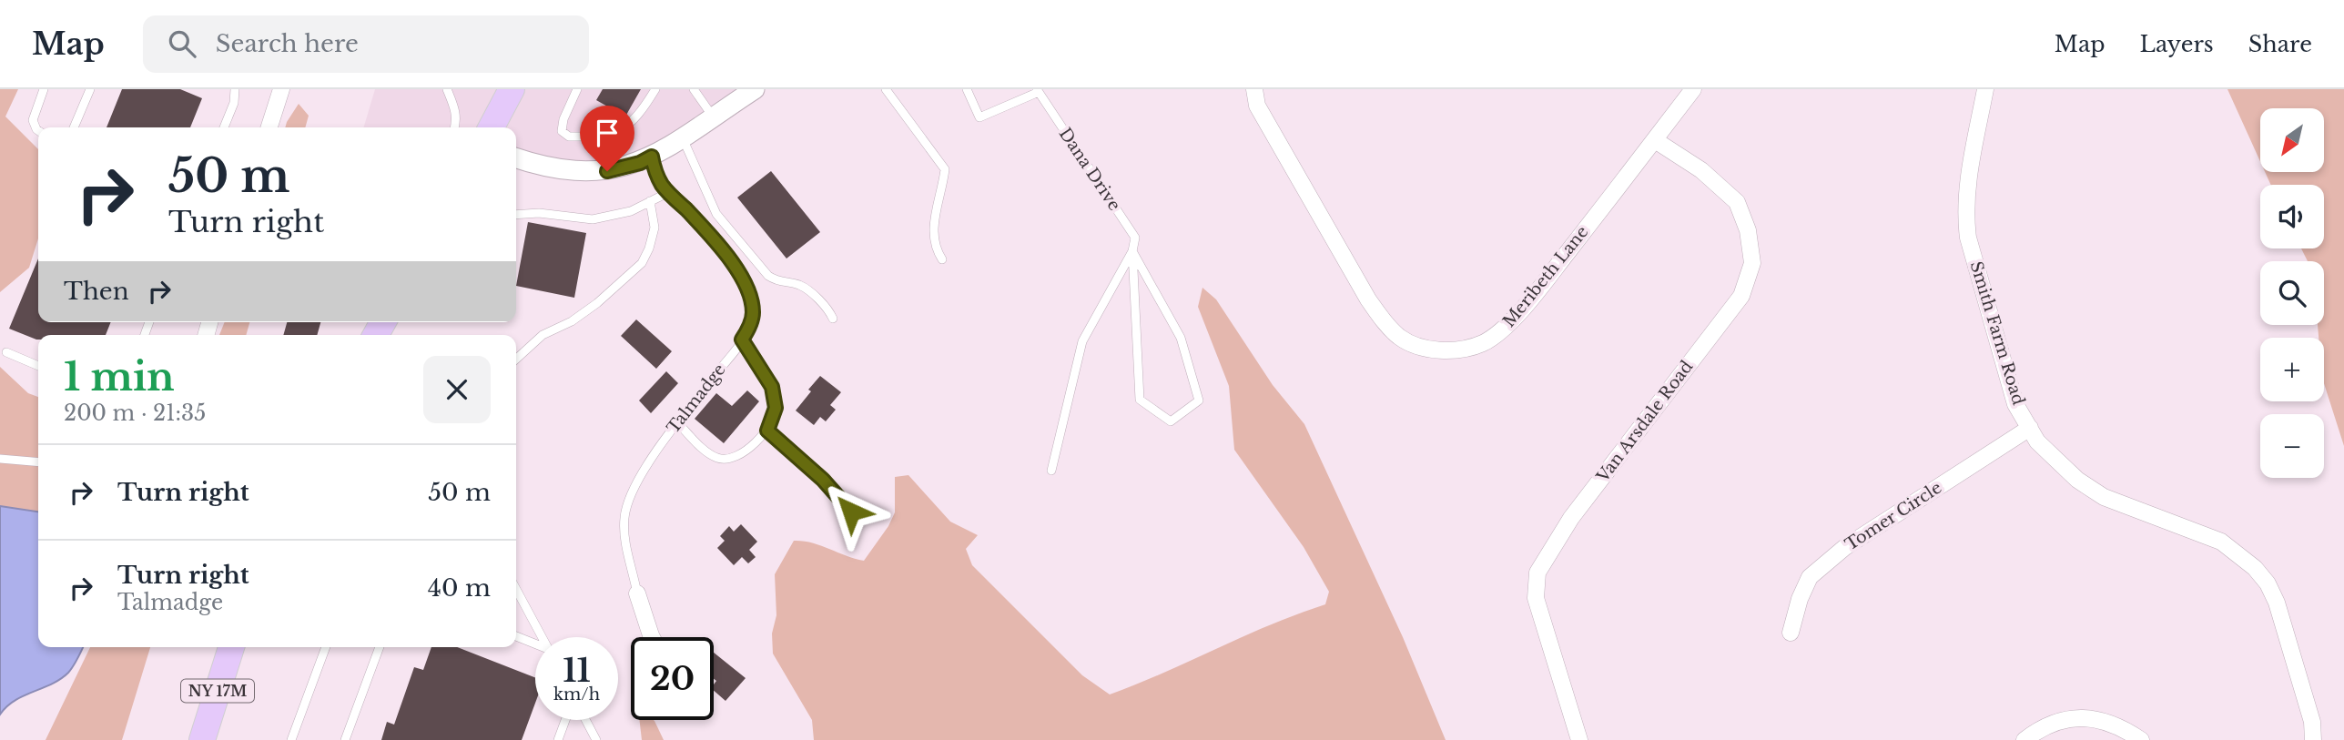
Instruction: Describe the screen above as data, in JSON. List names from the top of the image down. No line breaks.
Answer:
{"streets":{"main road":["NY 17M"],"street":["Meribeth Lane","Smith Farm Road","Van Arsdale Road","Tomer Circle"],"lane":["Dana Drive","Talmadge"]},"crossings":[["Meribeth Lane","Van Arsdale Road"],["Smith Farm Road","Tomer Circle"]],"north":"bottom left","page":{"header":"Map","search":"Search here","nav":["Map","Layers","Share"],"map_buttons":["+","−"],"turn":["50 m","Turn right"],"then":"Then","heading":["1 min","200 m · 21:35"],"list":[{"name":"Turn right","value":"50 m"},{"name":"Turn right","note":"Talmadge","value":"40 m"}],"speed":"11 km/h","limit":"20"}}
